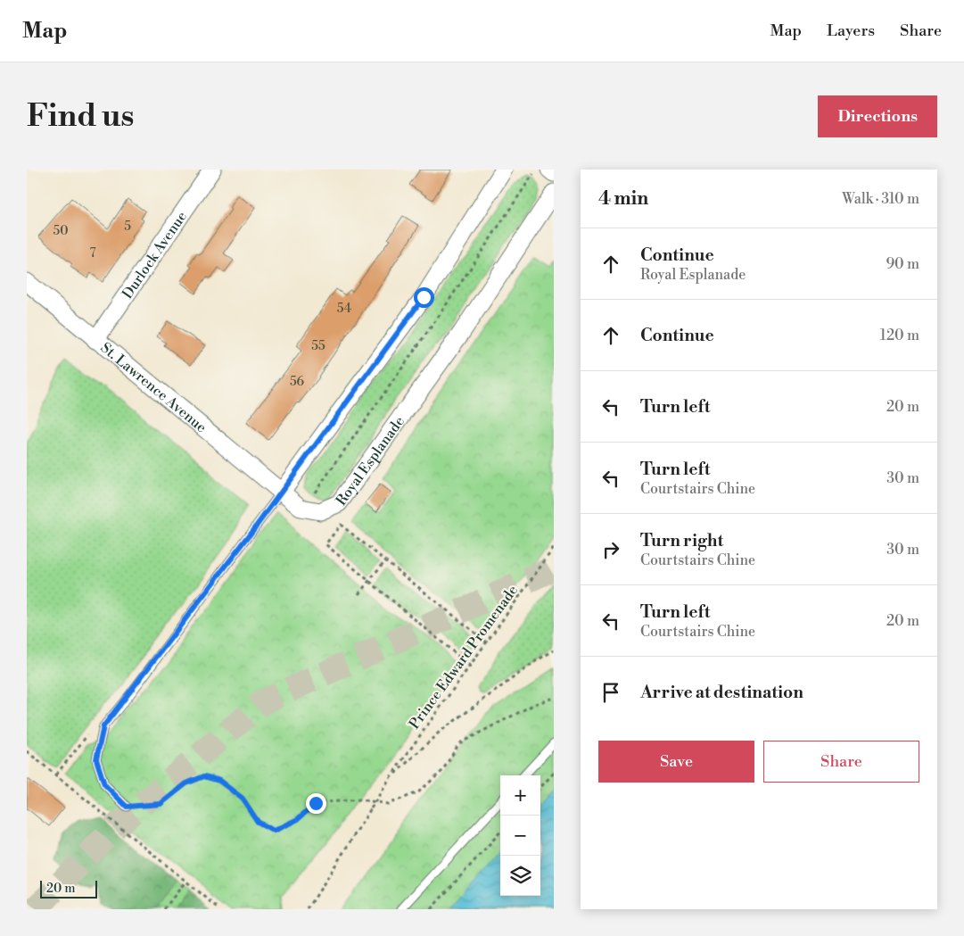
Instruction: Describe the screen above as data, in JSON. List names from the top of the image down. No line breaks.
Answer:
{"streets":{"street":["Durlock Avenue","St. Lawrence Avenue","Royal Esplanade"],"path":["Prince Edward Promenade"]},"crossings":[["Durlock Avenue","St. Lawrence Avenue"]],"house_numbers":["5","50","7","54","55","56"],"scale_bar":"20 m","page":{"header":"Map","nav":["Map","Layers","Share"],"buttons":["Directions",["Save","Share"]],"title":"Find us","heading":["4 min","Walk · 310 m"],"list":[["Continue","Royal Esplanade","90 m"],["Continue","120 m"],["Turn left","20 m"],["Turn left","Courtstairs Chine","30 m"],["Turn right","Courtstairs Chine","30 m"],["Turn left","Courtstairs Chine","20 m"],"Arrive at destination"],"map_buttons":["+","−"],"scale":"20 m"}}
